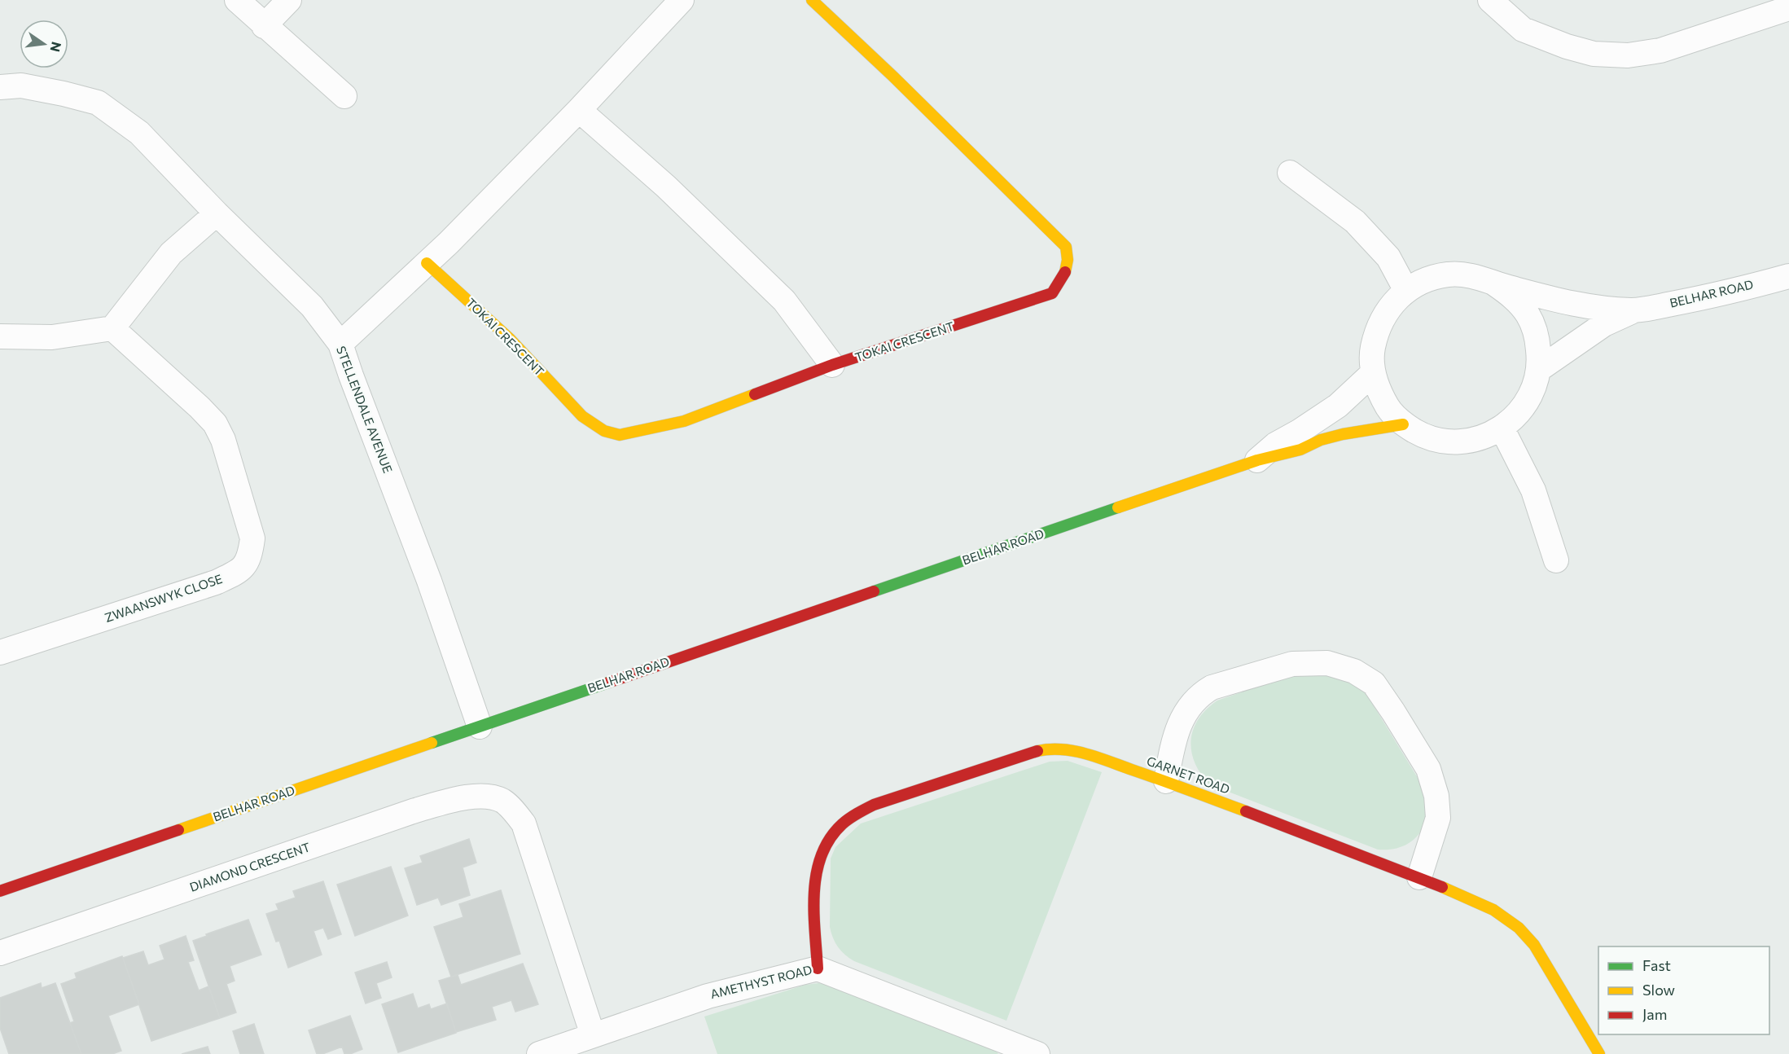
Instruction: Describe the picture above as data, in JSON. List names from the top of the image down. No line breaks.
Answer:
{"streets":{"street":["BELHAR ROAD","TOKAI CRESCENT","STELLENDALE AVENUE","ZWAANSWYK CLOSE","GARNET ROAD","DIAMOND CRESCENT","AMETHYST ROAD"]},"crossings":[["BELHAR ROAD","STELLENDALE AVENUE"],["GARNET ROAD","AMETHYST ROAD"],["DIAMOND CRESCENT","AMETHYST ROAD"]],"legend":["Fast","Slow","Jam"],"north":"right"}
